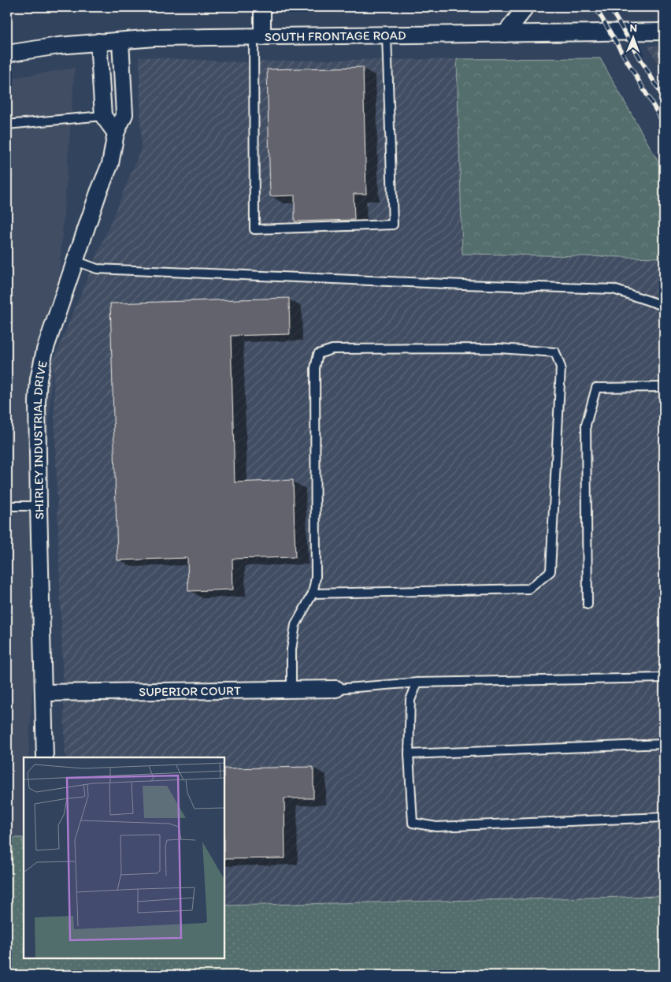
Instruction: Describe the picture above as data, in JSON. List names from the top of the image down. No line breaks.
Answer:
{"streets":{"street":["SOUTH FRONTAGE ROAD","SHIRLEY INDUSTRIAL DRIVE","SUPERIOR COURT"]},"crossings":[["SOUTH FRONTAGE ROAD","SHIRLEY INDUSTRIAL DRIVE"],["SHIRLEY INDUSTRIAL DRIVE","SUPERIOR COURT"]],"north":"top"}
